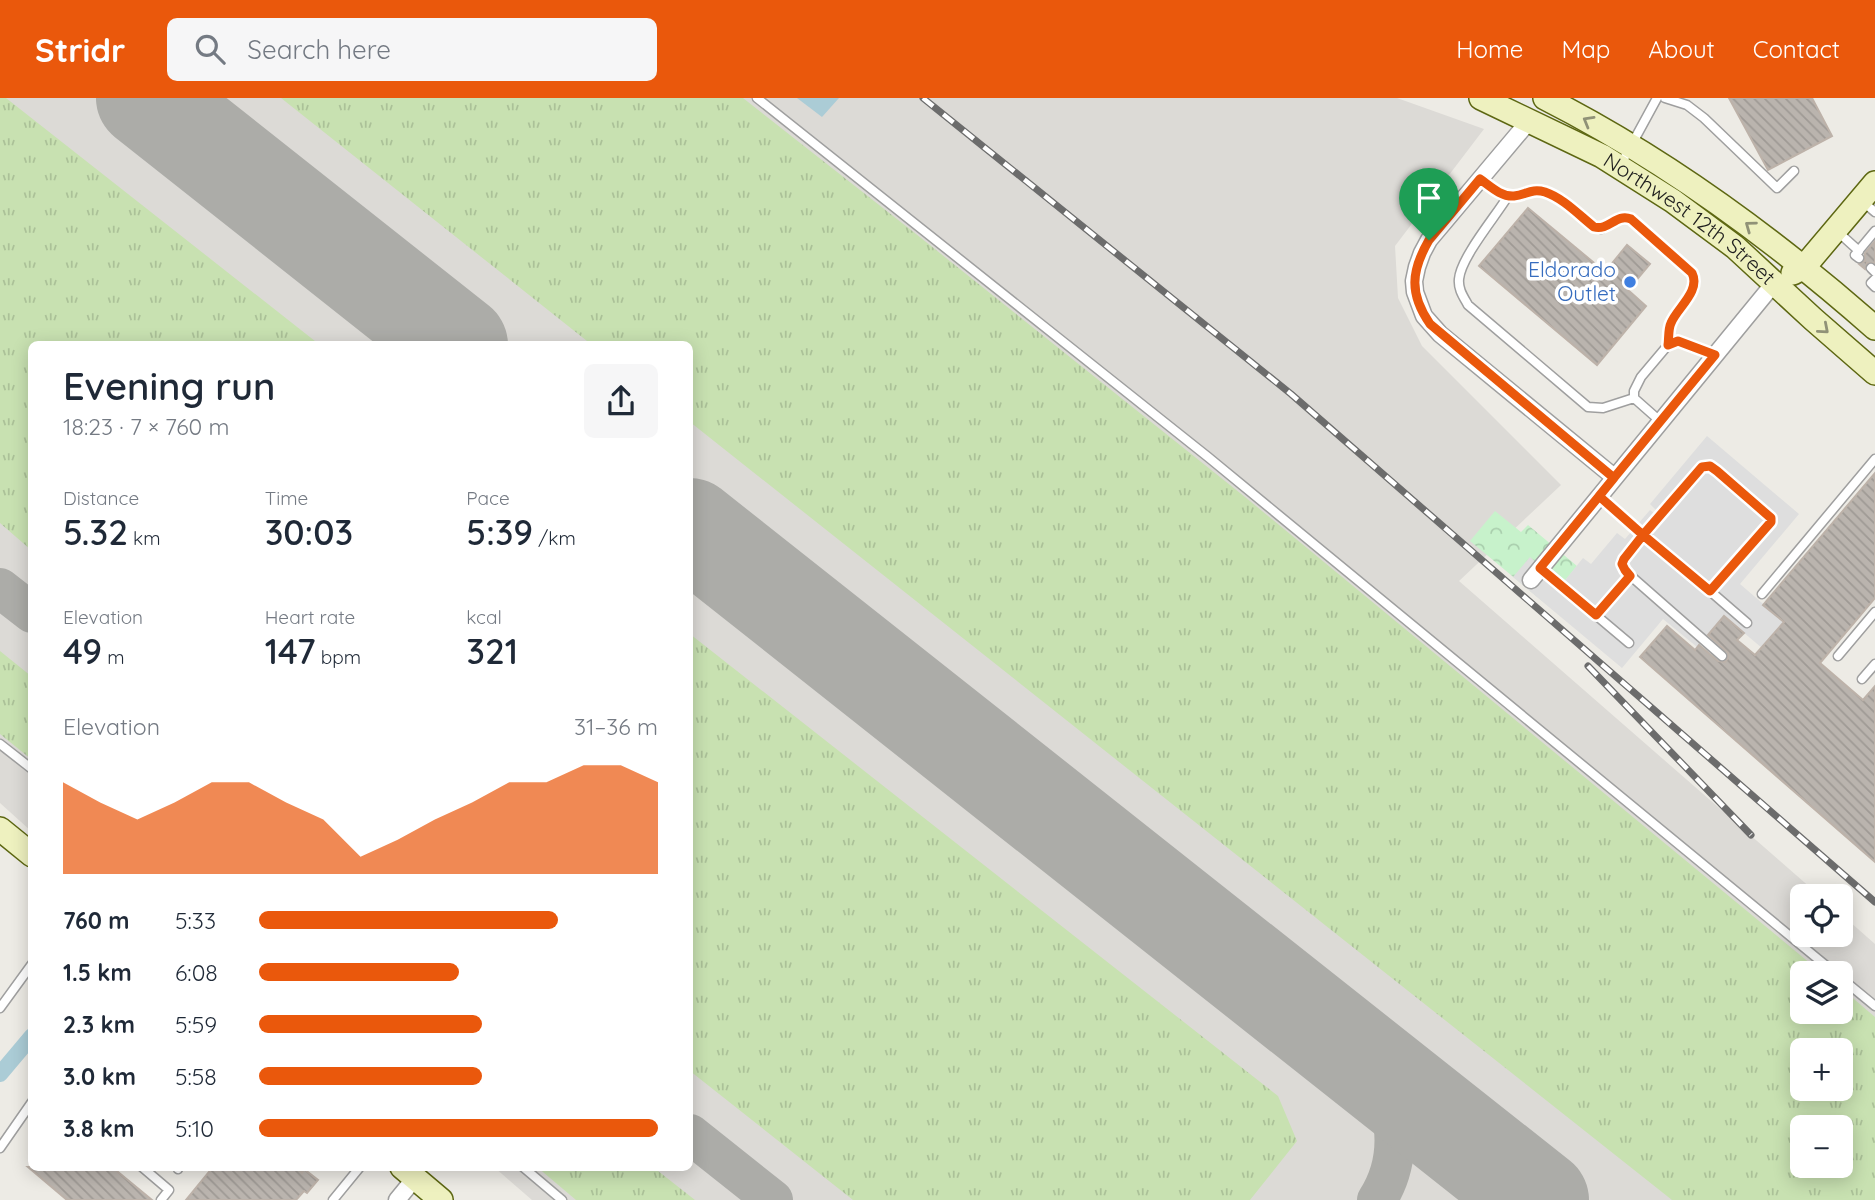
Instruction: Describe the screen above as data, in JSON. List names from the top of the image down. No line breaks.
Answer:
{"streets":{"main road":["Northwest 12th Street"]},"places":["Eldorado Outlet"],"page":{"header":"Stridr","search":"Search here","nav":["Home","Map","About","Contact"],"heading":["Evening run","18:23 · 7 × 760 m"],"stats":[["Distance","5.32 km"],["Time","30:03"],["Pace","5:39 /km"],["Elevation","49 m"],["Heart rate","147 bpm"],["kcal","321"]],"chart":["Elevation","31–36 m"],"map_buttons":["+","−"],"list":[{"name":"760 m","note":"5:33"},{"name":"1.5 km","note":"6:08"},{"name":"2.3 km","note":"5:59"},{"name":"3.0 km","note":"5:58"},{"name":"3.8 km","note":"5:10"}]}}
